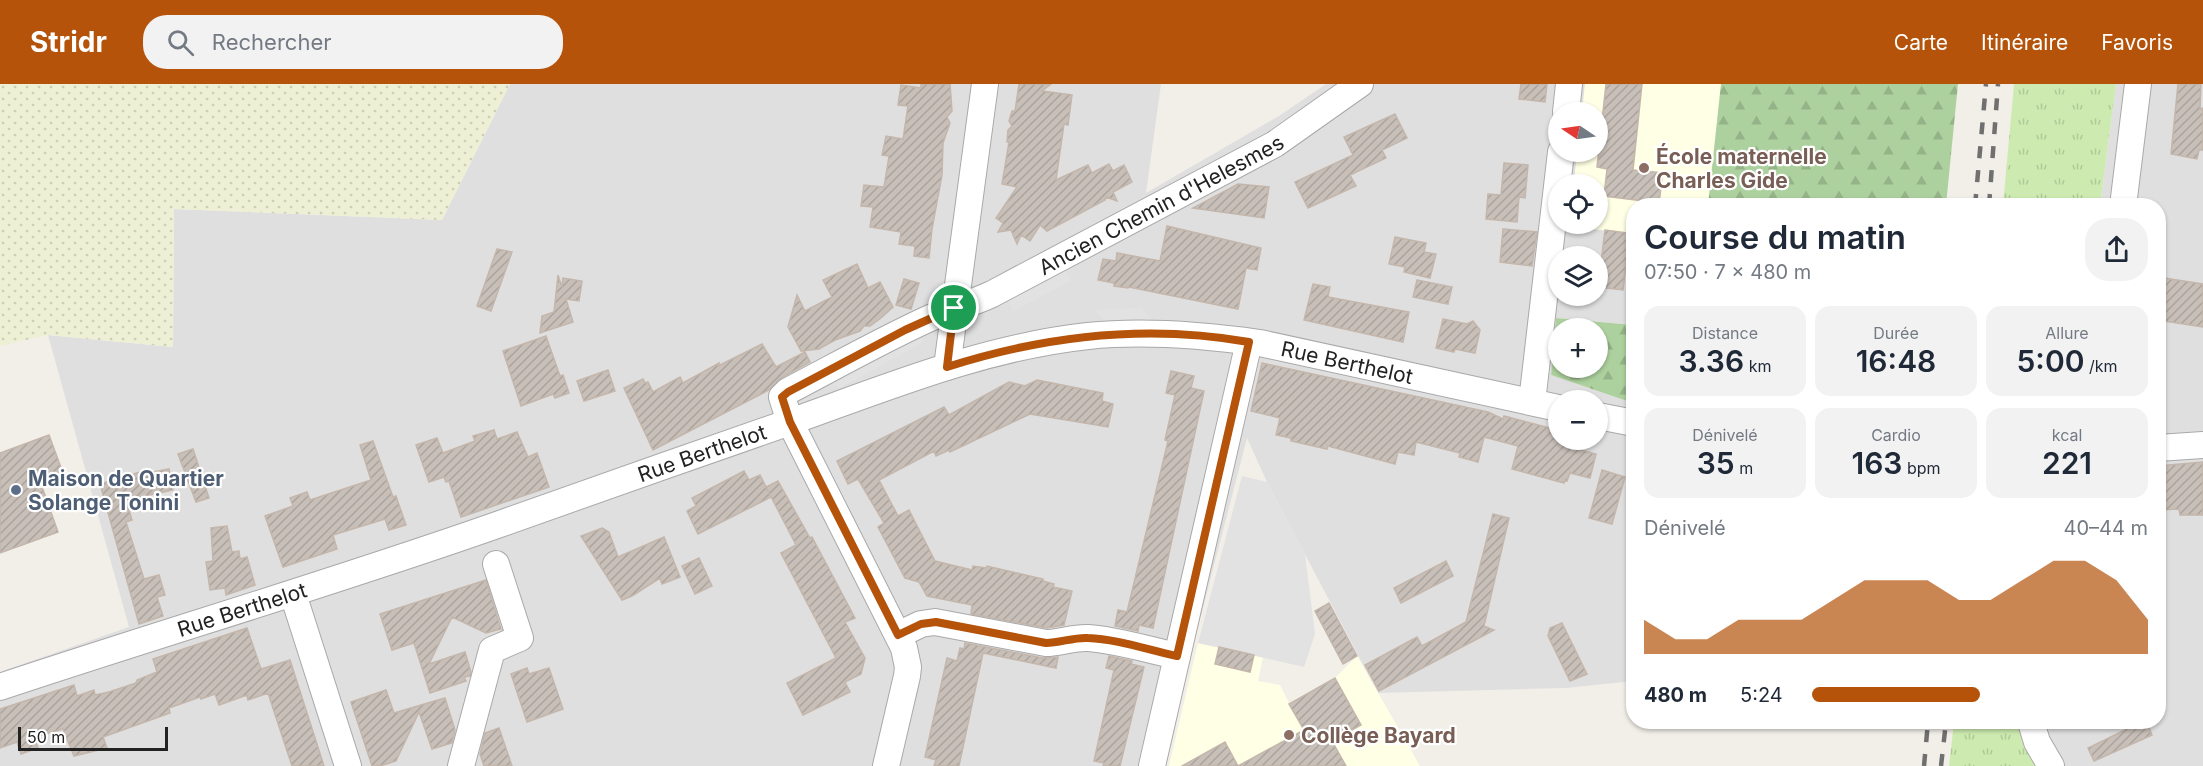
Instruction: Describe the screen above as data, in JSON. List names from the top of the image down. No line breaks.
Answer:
{"streets":{"street":["Ancien Chemin d'Helesmes","Rue Berthelot"]},"crossings":[["Ancien Chemin d'Helesmes","Rue Berthelot"]],"places":["École maternelle Charles Gide","Maison de Quartier Solange Tonini","Collège Bayard"],"scale_bar":"50 m","north":"left","page":{"header":"Stridr","search":"Rechercher","nav":["Carte","Itinéraire","Favoris"],"map_buttons":["+","−"],"heading":["Course du matin","07:50 · 7 × 480 m"],"stats":[["Distance","3.36 km"],["Durée","16:48"],["Allure","5:00 /km"],["Dénivelé","35 m"],["Cardio","163 bpm"],["kcal","221"]],"chart":["Dénivelé","40–44 m"],"list":[{"name":"480 m","note":"5:24"}],"scale":"50 m"}}
